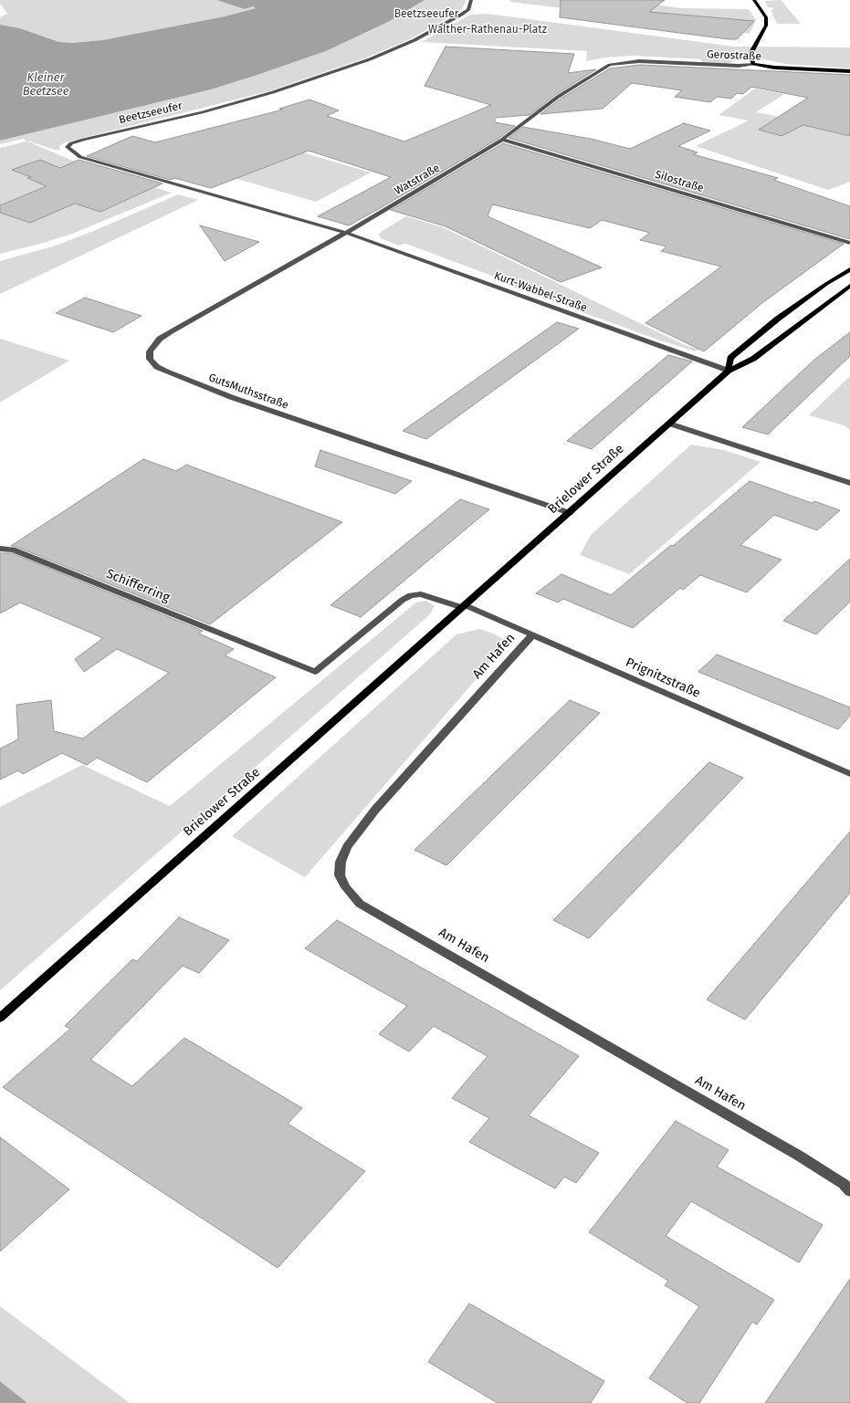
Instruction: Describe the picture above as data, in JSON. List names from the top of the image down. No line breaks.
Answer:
{"streets":{"main road":["Gerostraße","Brielower Straße"],"street":["Beetzseeufer","Watstraße","Silostraße","Kurt-Wabbel-Straße","GutsMuthsstraße","Schifferring","Am Hafen","Prignitzstraße"]},"crossings":[["Gerostraße","Watstraße"],["Beetzseeufer","Watstraße"],["Beetzseeufer","Kurt-Wabbel-Straße"],["Beetzseeufer","GutsMuthsstraße"],["Watstraße","Silostraße"],["Watstraße","Kurt-Wabbel-Straße"],["Watstraße","GutsMuthsstraße"],["Kurt-Wabbel-Straße","GutsMuthsstraße"],["Kurt-Wabbel-Straße","Brielower Straße"],["GutsMuthsstraße","Brielower Straße"],["Brielower Straße","Schifferring"],["Brielower Straße","Prignitzstraße"],["Schifferring","Prignitzstraße"],["Am Hafen","Prignitzstraße"]],"water":["Kleiner Beetzsee"],"parks":["Beetzseeufer","Walther-Rathenau-Platz"]}
